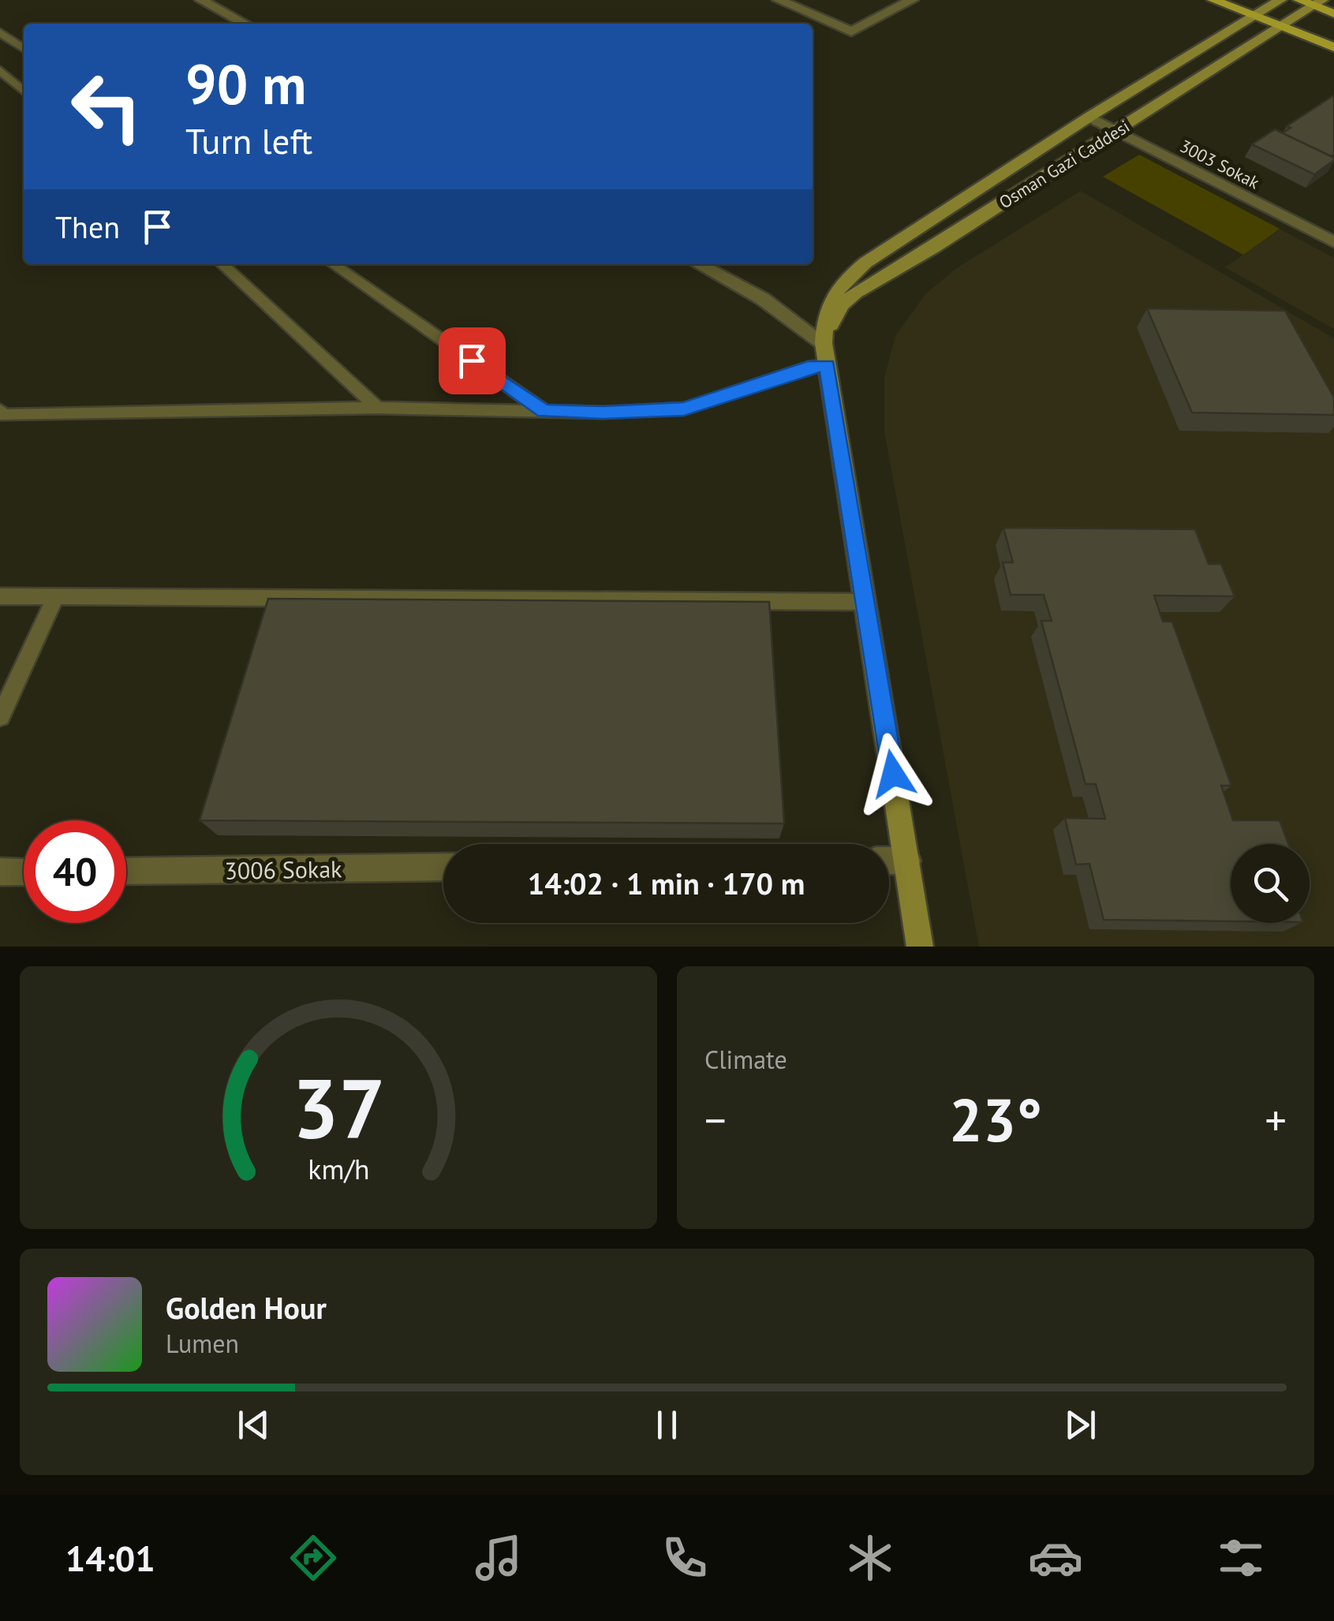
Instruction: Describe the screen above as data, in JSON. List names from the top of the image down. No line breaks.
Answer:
{"streets":{"street":["Osman Gazi Caddesi","3003 Sokak","3006 Sokak"]},"crossings":[["Osman Gazi Caddesi","3003 Sokak"]],"page":{"turn":["90 m","Turn left"],"then":"Then","limit":"40","trip":"14:02 · 1 min · 170 m","tile":"Climate","heat":["−","23°","+"],"song":["Golden Hour","Lumen"],"tabs":"14:01","gauge":["37","km/h"]}}
